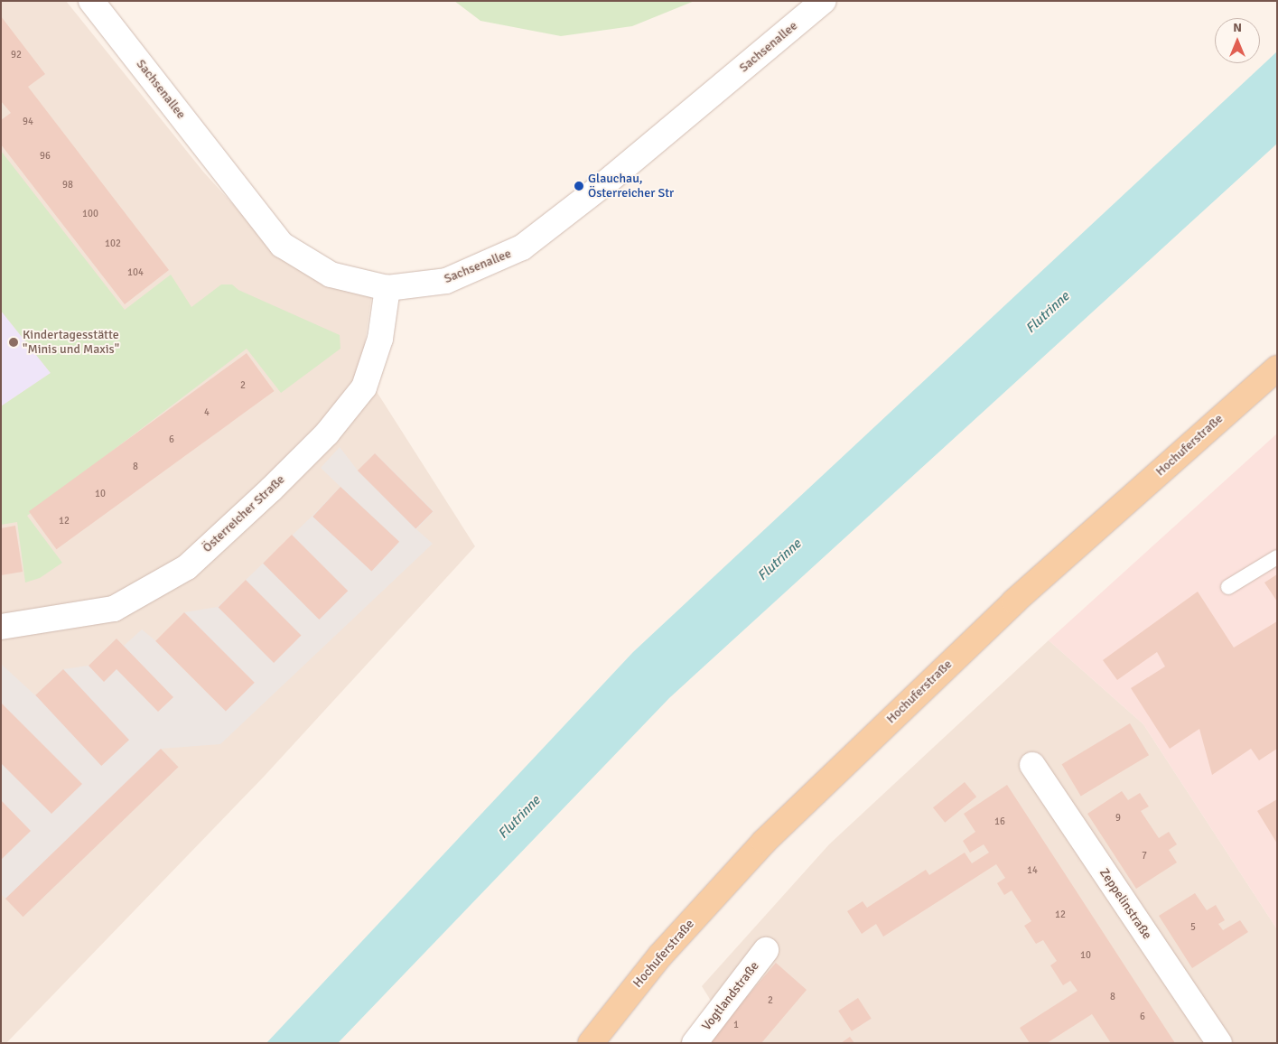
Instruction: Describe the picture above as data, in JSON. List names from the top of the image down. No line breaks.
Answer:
{"streets":{"main road":["Hochuferstraße"],"street":["Sachsenallee","Österreicher Straße","Zeppelinstraße","Vogtlandstraße"]},"crossings":[["Sachsenallee","Österreicher Straße"]],"water":["Flutrinne"],"places":["Glauchau, Österreicher Str","Kindertagesstätte \"Minis und Maxis\""],"house_numbers":["92","94","96","98","100","102","104","2","4","6","8","10","12","9","16","7","14","12","5","10","8","2","6","1"],"north":"top"}
